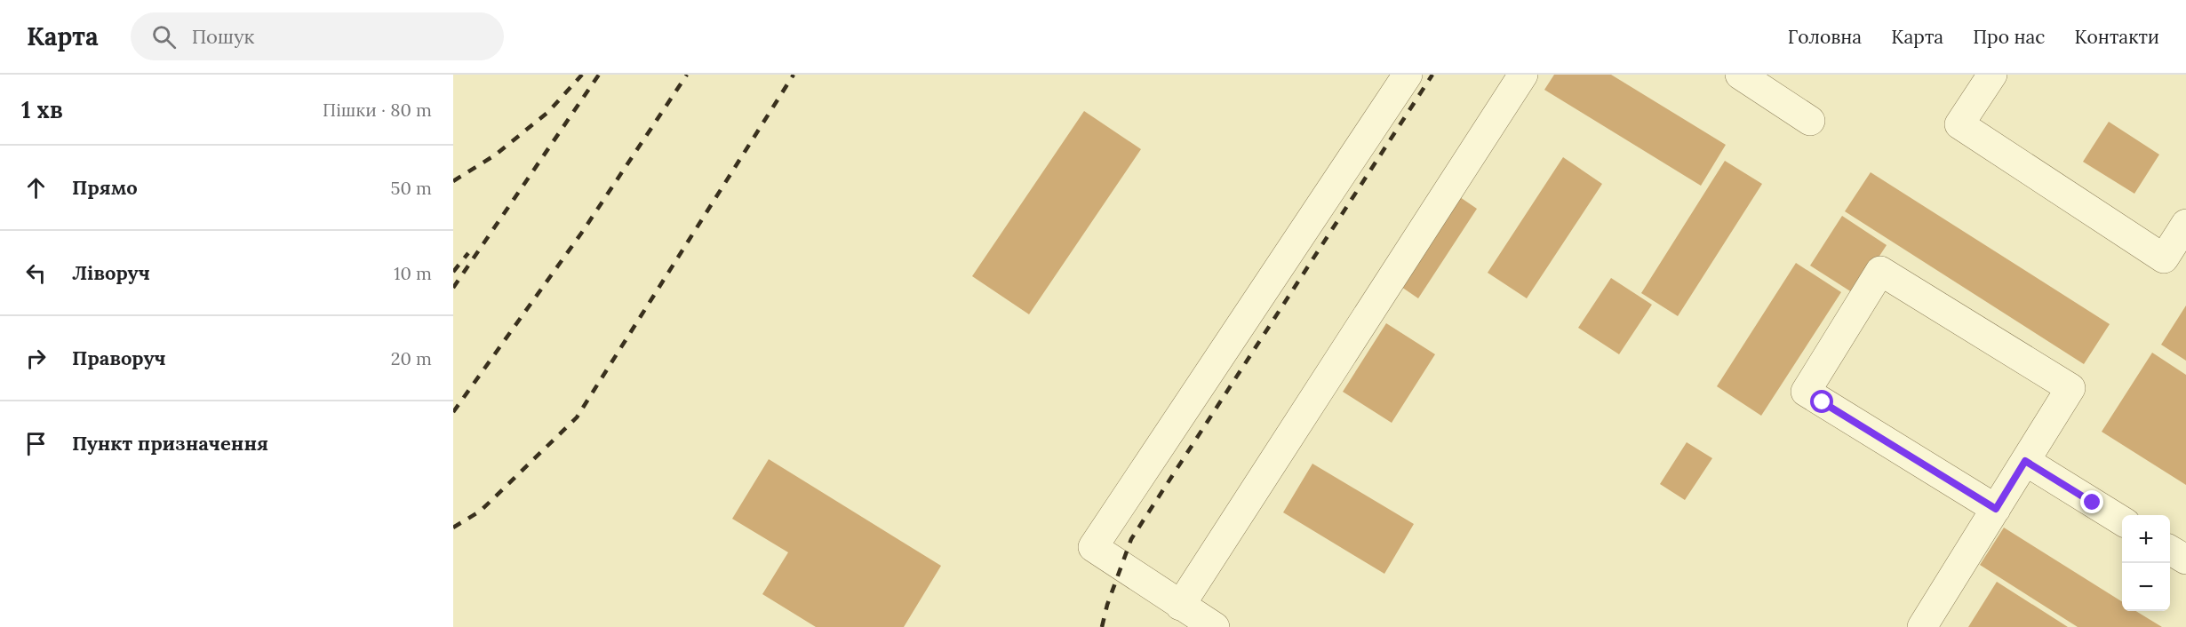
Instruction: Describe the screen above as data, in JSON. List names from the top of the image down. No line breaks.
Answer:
{"page":{"header":"Карта","search":"Пошук","nav":["Головна","Карта","Про нас","Контакти"],"heading":["1 хв","Пішки · 80 m"],"list":[["Прямо","50 m"],["Ліворуч","10 m"],["Праворуч","20 m"],"Пункт призначення"],"map_buttons":["+","−"]}}
